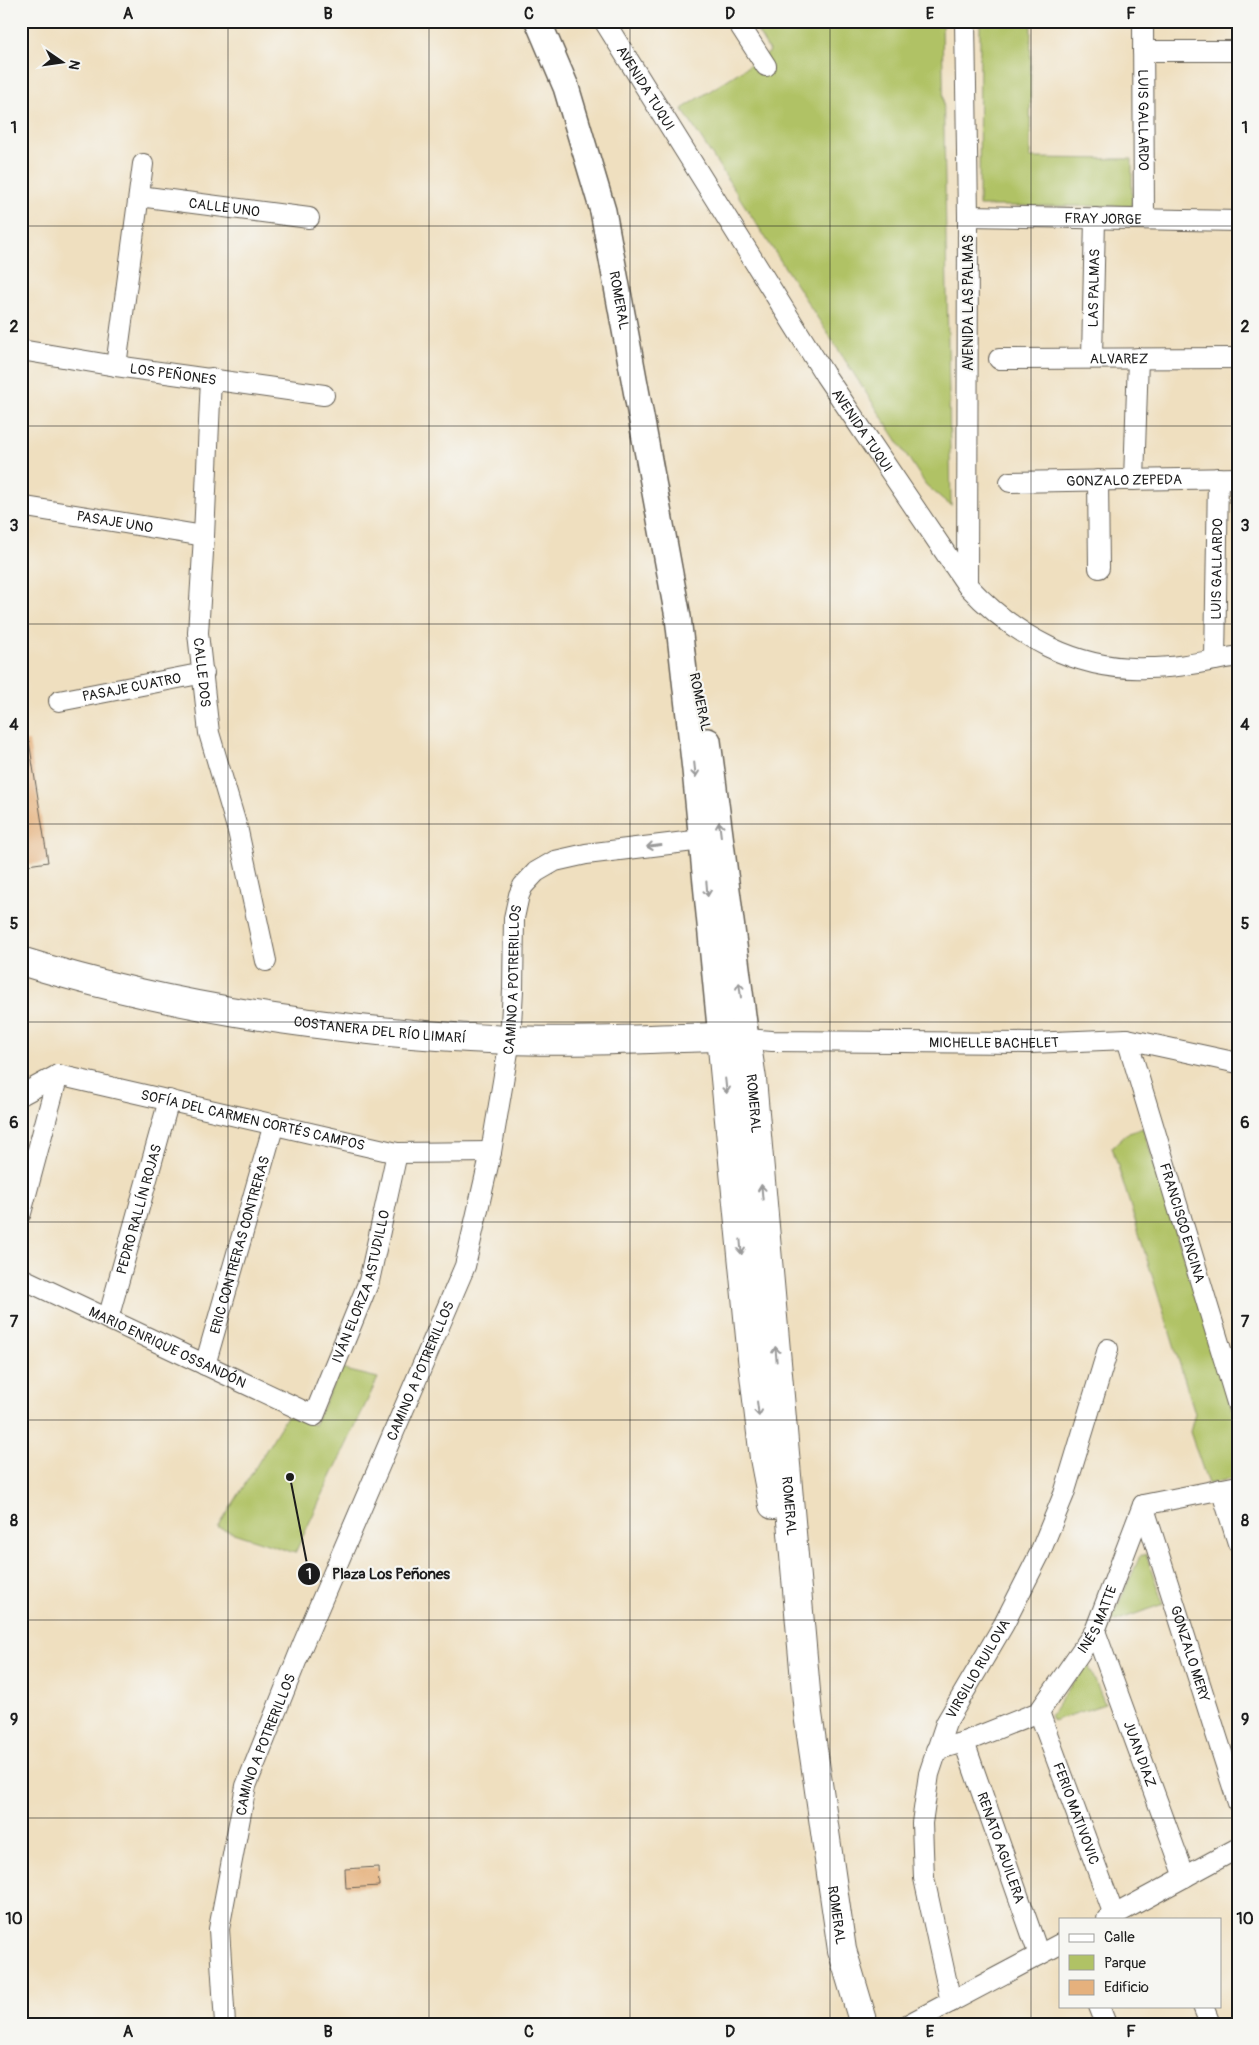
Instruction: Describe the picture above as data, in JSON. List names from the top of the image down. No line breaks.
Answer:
{"streets":{"highway":["ROMERAL","COSTANERA DEL RÍO LIMARÍ"],"street":["AVENIDA TUQUI","LUIS GALLARDO","CALLE UNO","FRAY JORGE","LAS PALMAS","AVENIDA LAS PALMAS","ALVAREZ","LOS PEÑONES","GONZALO ZEPEDA","PASAJE UNO","CALLE DOS","PASAJE CUATRO","CAMINO A POTRERILLOS","MICHELLE BACHELET","SOFÍA DEL CARMEN CORTÉS CAMPOS","PEDRO RALLÍN ROJAS","FRANCISCO ENCINA","ERIC CONTRERAS CONTRERAS","IVÁN ELORZA ASTUDILLO","MARIO ENRIQUE OSSANDÓN","INÉS MATTE","GONZALO MERY","VIRGILIO RUILOVA","JUAN DIAZ","FERIO MATIVOVIC","RENATO AGUILERA"]},"crossings":[["AVENIDA TUQUI","LUIS GALLARDO"],["AVENIDA TUQUI","AVENIDA LAS PALMAS"],["LUIS GALLARDO","FRAY JORGE"],["LUIS GALLARDO","GONZALO ZEPEDA"],["FRAY JORGE","LAS PALMAS"],["FRAY JORGE","AVENIDA LAS PALMAS"],["LAS PALMAS","ALVAREZ"],["ROMERAL","CAMINO A POTRERILLOS"],["ROMERAL","COSTANERA DEL RÍO LIMARÍ"],["ROMERAL","MICHELLE BACHELET"],["LOS PEÑONES","CALLE DOS"],["PASAJE UNO","CALLE DOS"],["CALLE DOS","PASAJE CUATRO"],["CAMINO A POTRERILLOS","COSTANERA DEL RÍO LIMARÍ"],["CAMINO A POTRERILLOS","SOFÍA DEL CARMEN CORTÉS CAMPOS"],["COSTANERA DEL RÍO LIMARÍ","MICHELLE BACHELET"],["MICHELLE BACHELET","FRANCISCO ENCINA"],["SOFÍA DEL CARMEN CORTÉS CAMPOS","PEDRO RALLÍN ROJAS"],["SOFÍA DEL CARMEN CORTÉS CAMPOS","ERIC CONTRERAS CONTRERAS"],["SOFÍA DEL CARMEN CORTÉS CAMPOS","IVÁN ELORZA ASTUDILLO"],["PEDRO RALLÍN ROJAS","MARIO ENRIQUE OSSANDÓN"],["ERIC CONTRERAS CONTRERAS","MARIO ENRIQUE OSSANDÓN"],["IVÁN ELORZA ASTUDILLO","MARIO ENRIQUE OSSANDÓN"],["INÉS MATTE","GONZALO MERY"],["INÉS MATTE","JUAN DIAZ"],["INÉS MATTE","FERIO MATIVOVIC"]],"places":["Plaza Los Peñones"],"legend":["Calle","Parque","Edificio"],"north":"right","grid":{"columns":["A","B","C","D","E","F"],"rows":["1","2","3","4","5","6","7","8","9","10"]}}
